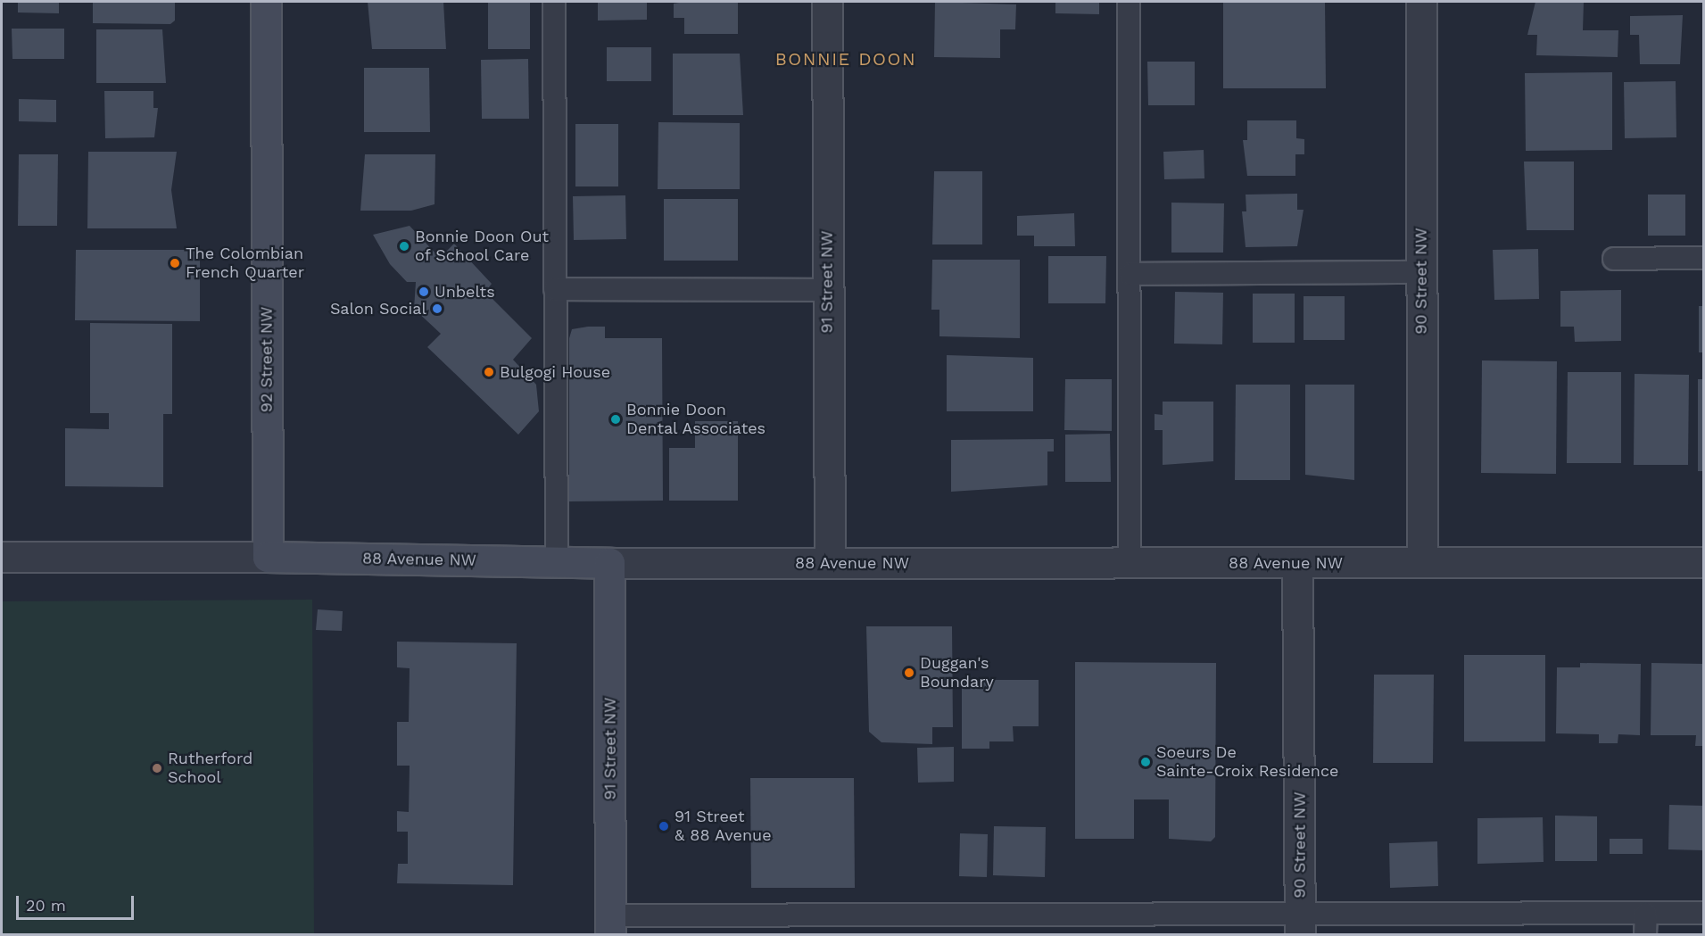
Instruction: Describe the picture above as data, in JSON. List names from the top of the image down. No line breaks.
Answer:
{"streets":{"street":["90 Street NW","91 Street NW","92 Street NW","88 Avenue NW"]},"crossings":[["90 Street NW","88 Avenue NW"],["91 Street NW","88 Avenue NW"],["92 Street NW","88 Avenue NW"]],"districts":["BONNIE DOON"],"places":["Bonnie Doon Out of School Care","The Colombian French Quarter","Unbelts","Salon Social","Bulgogi House","Bonnie Doon Dental Associates","Duggan's Boundary","Soeurs De Sainte-Croix Residence","Rutherford School","91 Street & 88 Avenue"],"scale_bar":"20 m"}
